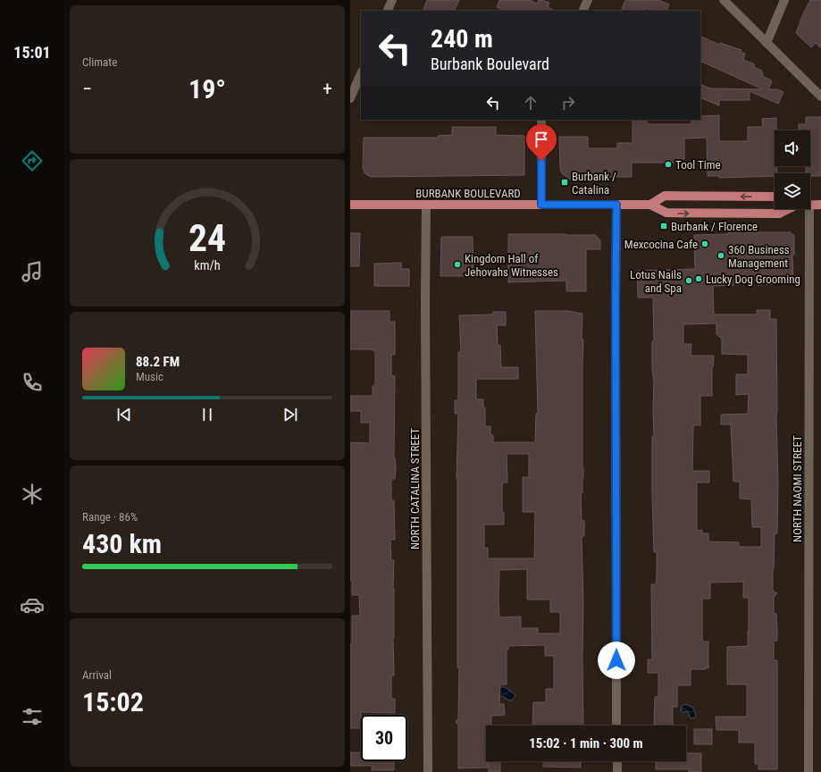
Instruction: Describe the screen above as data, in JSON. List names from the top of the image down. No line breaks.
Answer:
{"streets":{"main road":["BURBANK BOULEVARD"],"street":["NORTH CATALINA STREET","NORTH NAOMI STREET"]},"crossings":[["BURBANK BOULEVARD","NORTH CATALINA STREET"]],"places":{"other":["Tool Time","Mexcocina Cafe","360 Business Management","Kingdom Hall of Jehovahs Witnesses","Lucky Dog Grooming","Lotus Nails and Spa"],"transit":["Burbank / Catalina","Burbank / Florence"]},"page":{"tabs":"15:01","tile":["Climate",["Range · 86%","430 km"],["Arrival","15:02"]],"turn":["240 m","Burbank Boulevard"],"heat":["−","19°","+"],"song":["88.2 FM","Music"],"limit":"30","trip":"15:02 · 1 min · 300 m","gauge":["24","km/h"]}}
